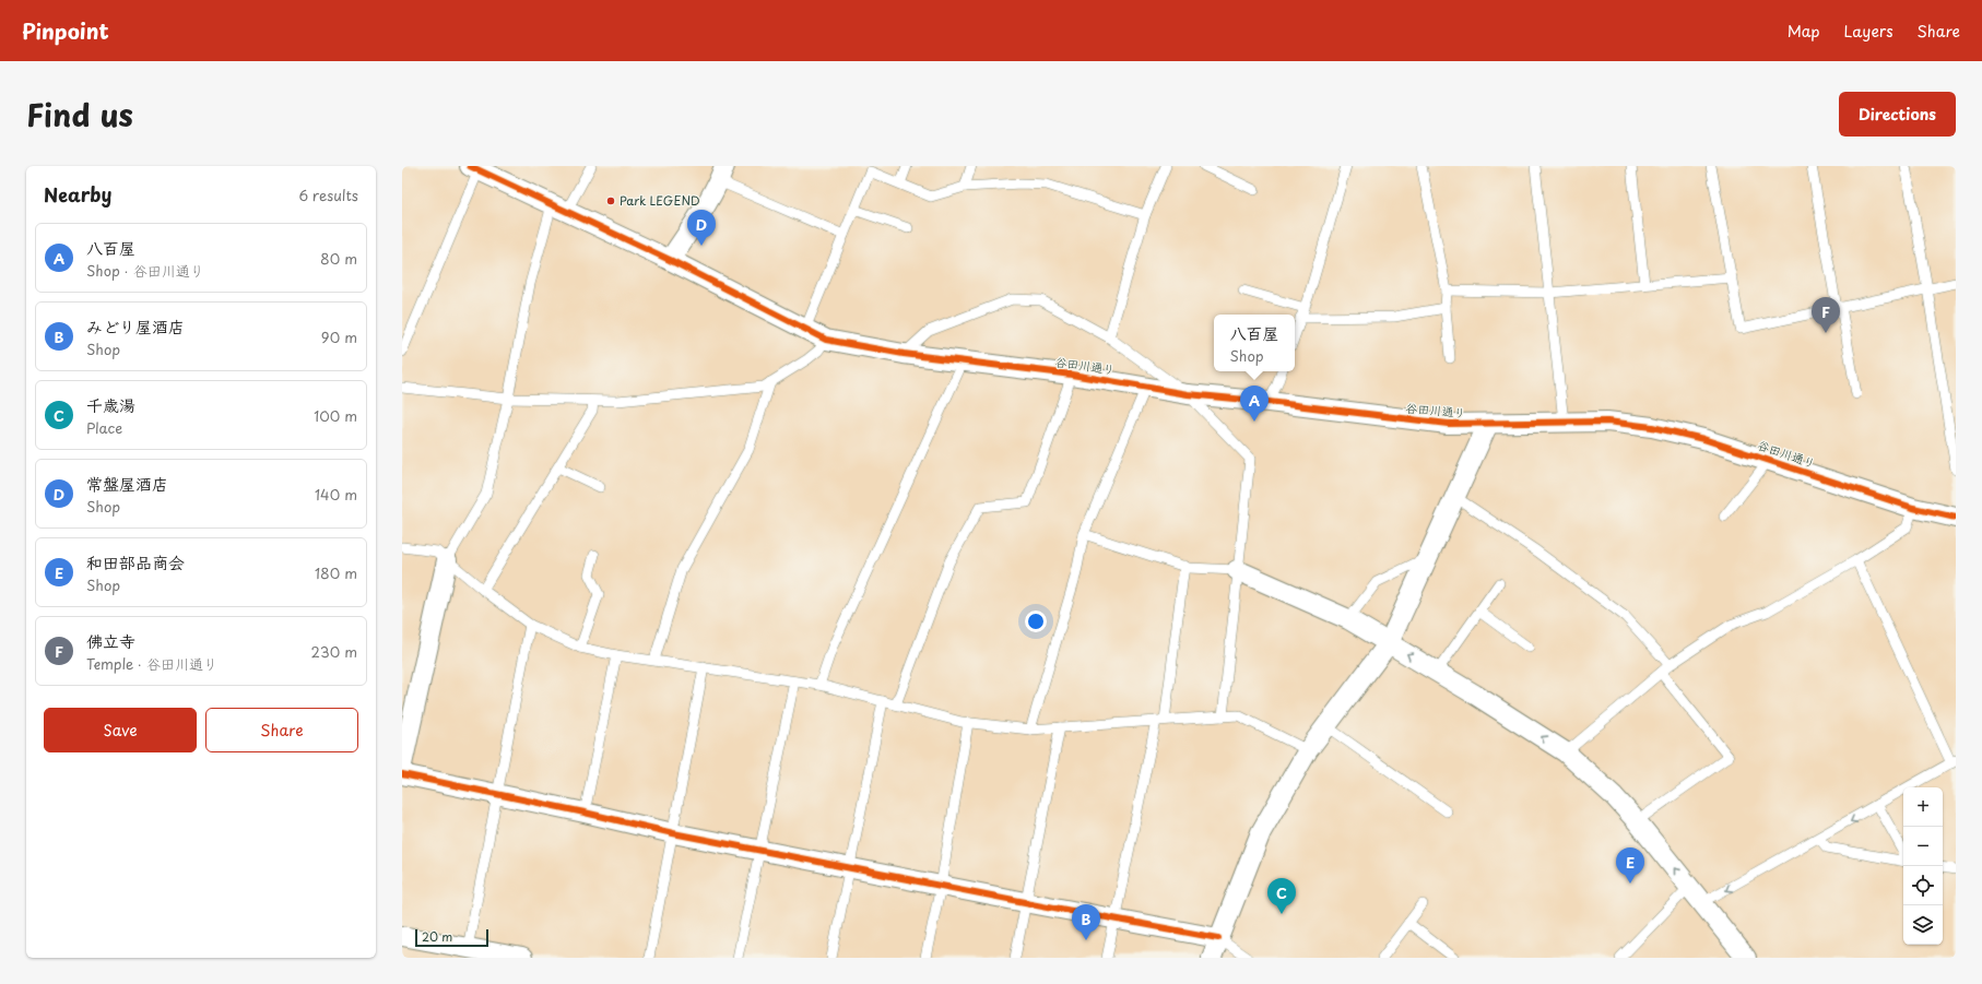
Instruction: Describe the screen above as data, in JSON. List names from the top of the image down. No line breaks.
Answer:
{"streets":{"street":["谷田川通り"]},"places":["Park LEGEND"],"scale_bar":"20 m","page":{"header":"Pinpoint","nav":["Map","Layers","Share"],"title":"Find us","buttons":["Directions",["Save","Share"]],"heading":["Nearby","6 results"],"pins":["D","F","A","E","C","B"],"list":[{"mark":"A","name":"八百屋","note":"Shop · 谷田川通り","value":"80 m"},{"mark":"B","name":"みどり屋酒店","note":"Shop","value":"90 m"},{"mark":"C","name":"千歳湯","note":"Place","value":"100 m"},{"mark":"D","name":"常盤屋酒店","note":"Shop","value":"140 m"},{"mark":"E","name":"和田部品商会","note":"Shop","value":"180 m"},{"mark":"F","name":"佛立寺","note":"Temple · 谷田川通り","value":"230 m"}],"popup":["八百屋","Shop"],"map_buttons":["+","−"],"scale":"20 m"}}
